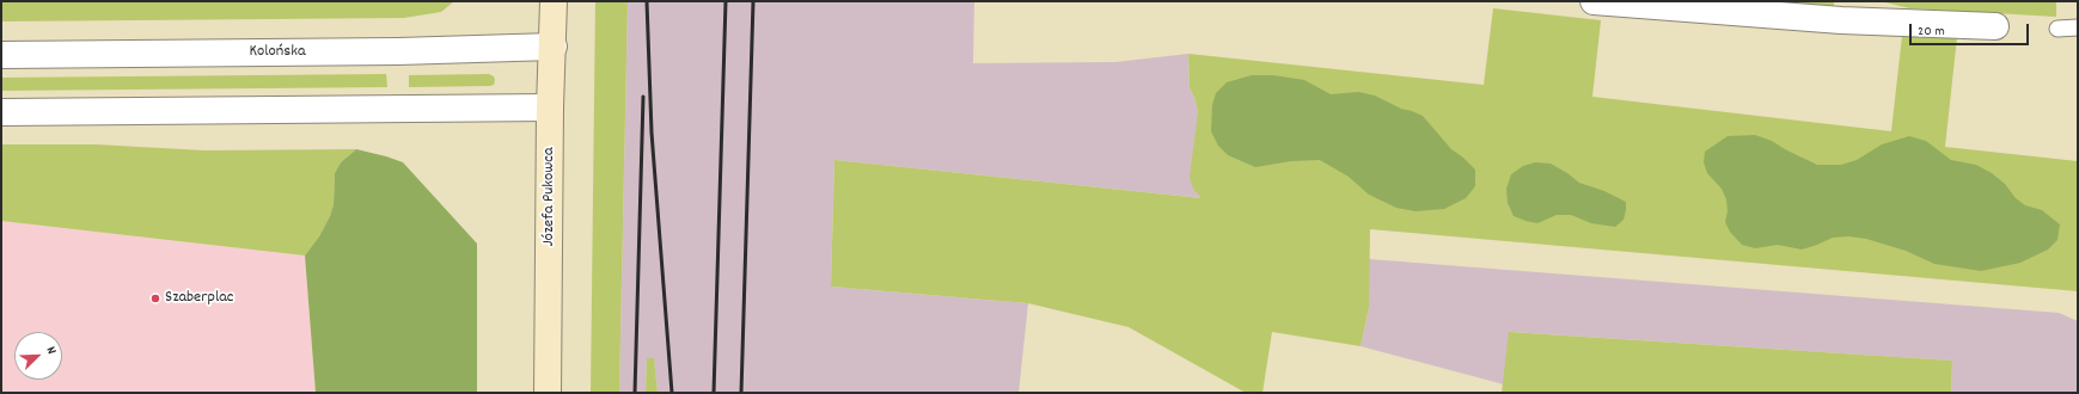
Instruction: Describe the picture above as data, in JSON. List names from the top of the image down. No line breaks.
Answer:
{"streets":{"street":["Kolońska","Józefa Pukowca"]},"crossings":[["Kolońska","Józefa Pukowca"]],"places":["Szaberplac"],"scale_bar":"20 m","north":"top right"}
